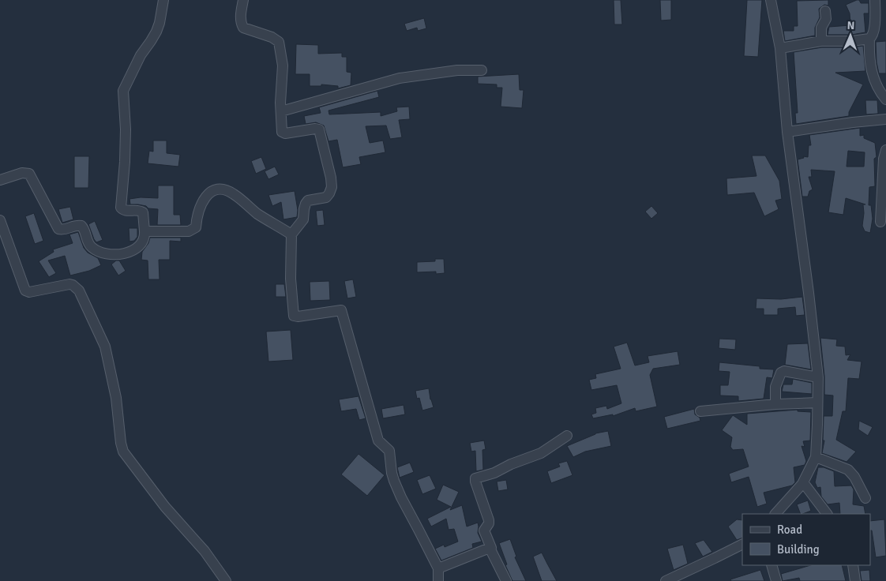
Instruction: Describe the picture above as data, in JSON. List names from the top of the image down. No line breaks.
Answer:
{"legend":["Road","Building"],"north":"top"}
